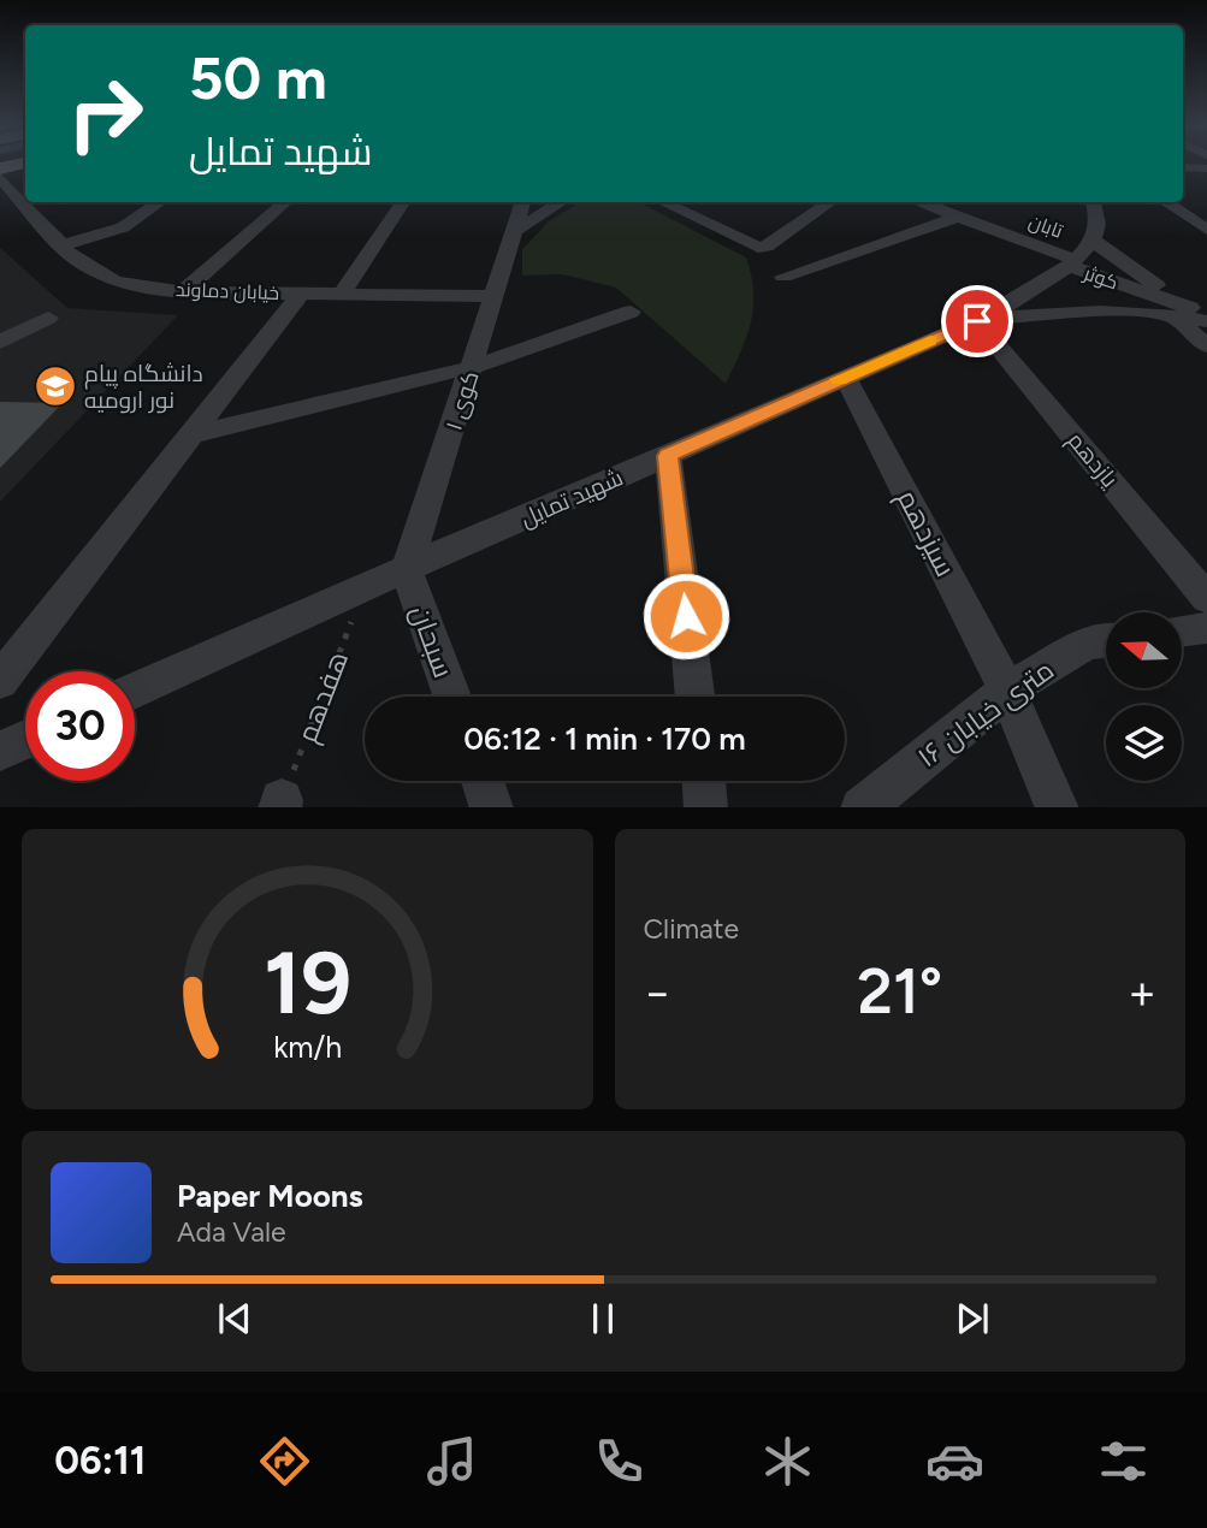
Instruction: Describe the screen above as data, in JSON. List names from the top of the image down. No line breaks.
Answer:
{"streets":{"street":["تابان","کوثر","خیابان دماوند","کوی ۱","یازدهم","شهید تمایل","سیزدهم","سبحان","۱۶ متری خیابان"],"path":["هفدهم"]},"crossings":[["تابان","کوثر"],["تابان","شهید تمایل"],["کوثر","شهید تمایل"],["خیابان دماوند","کوی ۱"],["کوی ۱","شهید تمایل"],["کوی ۱","سبحان"],["یازدهم","شهید تمایل"],["شهید تمایل","سیزدهم"],["شهید تمایل","سبحان"],["شهید تمایل","هفدهم"],["سیزدهم","۱۶ متری خیابان"]],"places":{"school or university":["دانشگاه پیام نور ارومیه"]},"north":"left","page":{"turn":["50 m","شهید تمایل"],"limit":"30","trip":"06:12 · 1 min · 170 m","tile":"Climate","heat":["−","21°","+"],"song":["Paper Moons","Ada Vale"],"tabs":"06:11","gauge":["19","km/h"]}}
